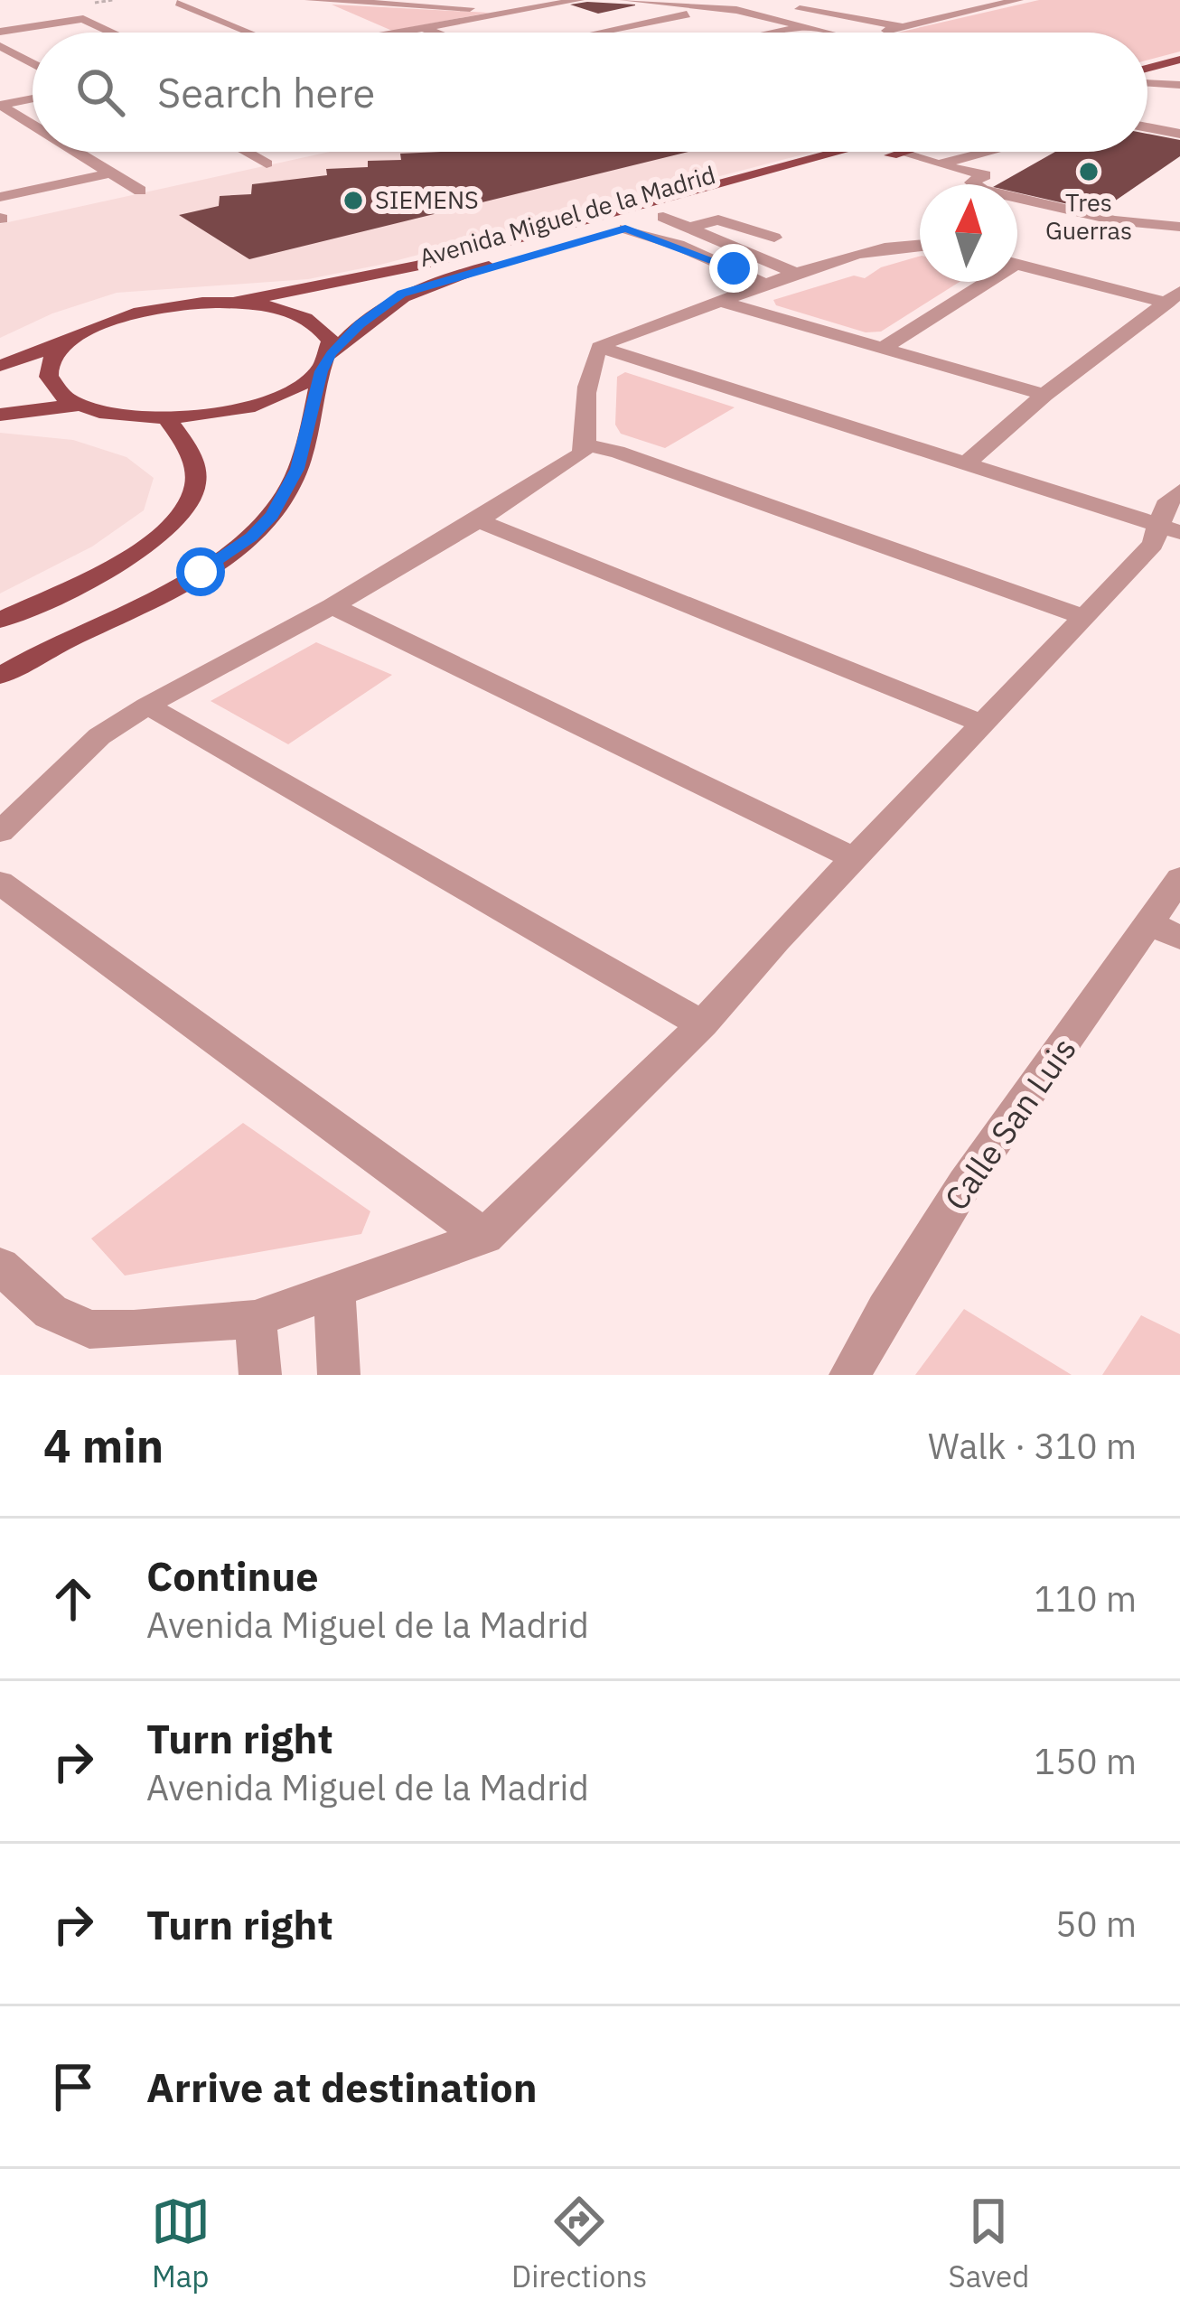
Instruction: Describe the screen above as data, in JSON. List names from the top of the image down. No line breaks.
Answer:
{"streets":{"main road":["Avenida Miguel de la Madrid"],"street":["Calle San Luis"]},"places":["Tres Guerras","SIEMENS"],"north":"top","page":{"search":"Search here","heading":["4 min","Walk · 310 m"],"list":[["Continue","Avenida Miguel de la Madrid","110 m"],["Turn right","Avenida Miguel de la Madrid","150 m"],["Turn right","50 m"],"Arrive at destination"],"nav":["Map","Directions","Saved"]}}
